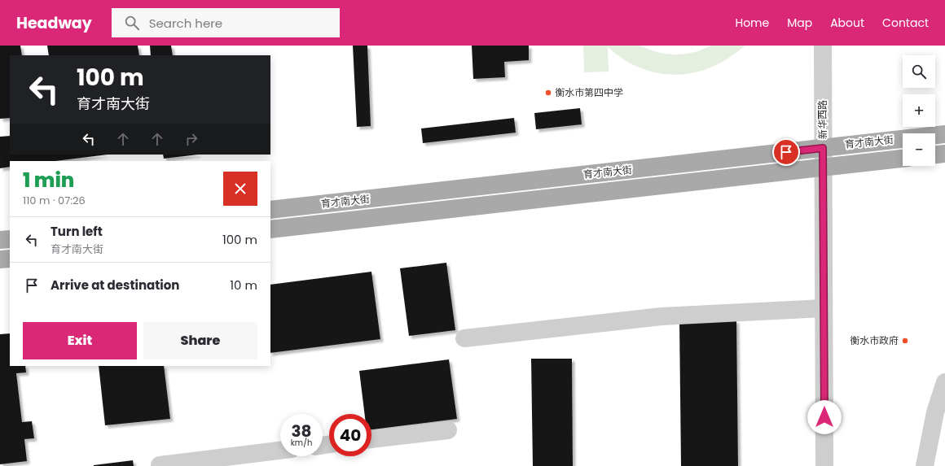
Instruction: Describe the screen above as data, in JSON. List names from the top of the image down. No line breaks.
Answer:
{"streets":{"main road":["育才南大街"],"street":["新华西路"]},"crossings":[["新华西路","育才南大街"]],"places":["衡水市第四中学","衡水市政府"],"page":{"header":"Headway","search":"Search here","nav":["Home","Map","About","Contact"],"map_buttons":["+","−"],"turn":["100 m","育才南大街"],"heading":["1 min","110 m · 07:26"],"list":[{"name":"Turn left","note":"育才南大街","value":"100 m"},{"name":"Arrive at destination","value":"10 m"}],"buttons":["Exit","Share"],"speed":"38 km/h","limit":"40"}}
